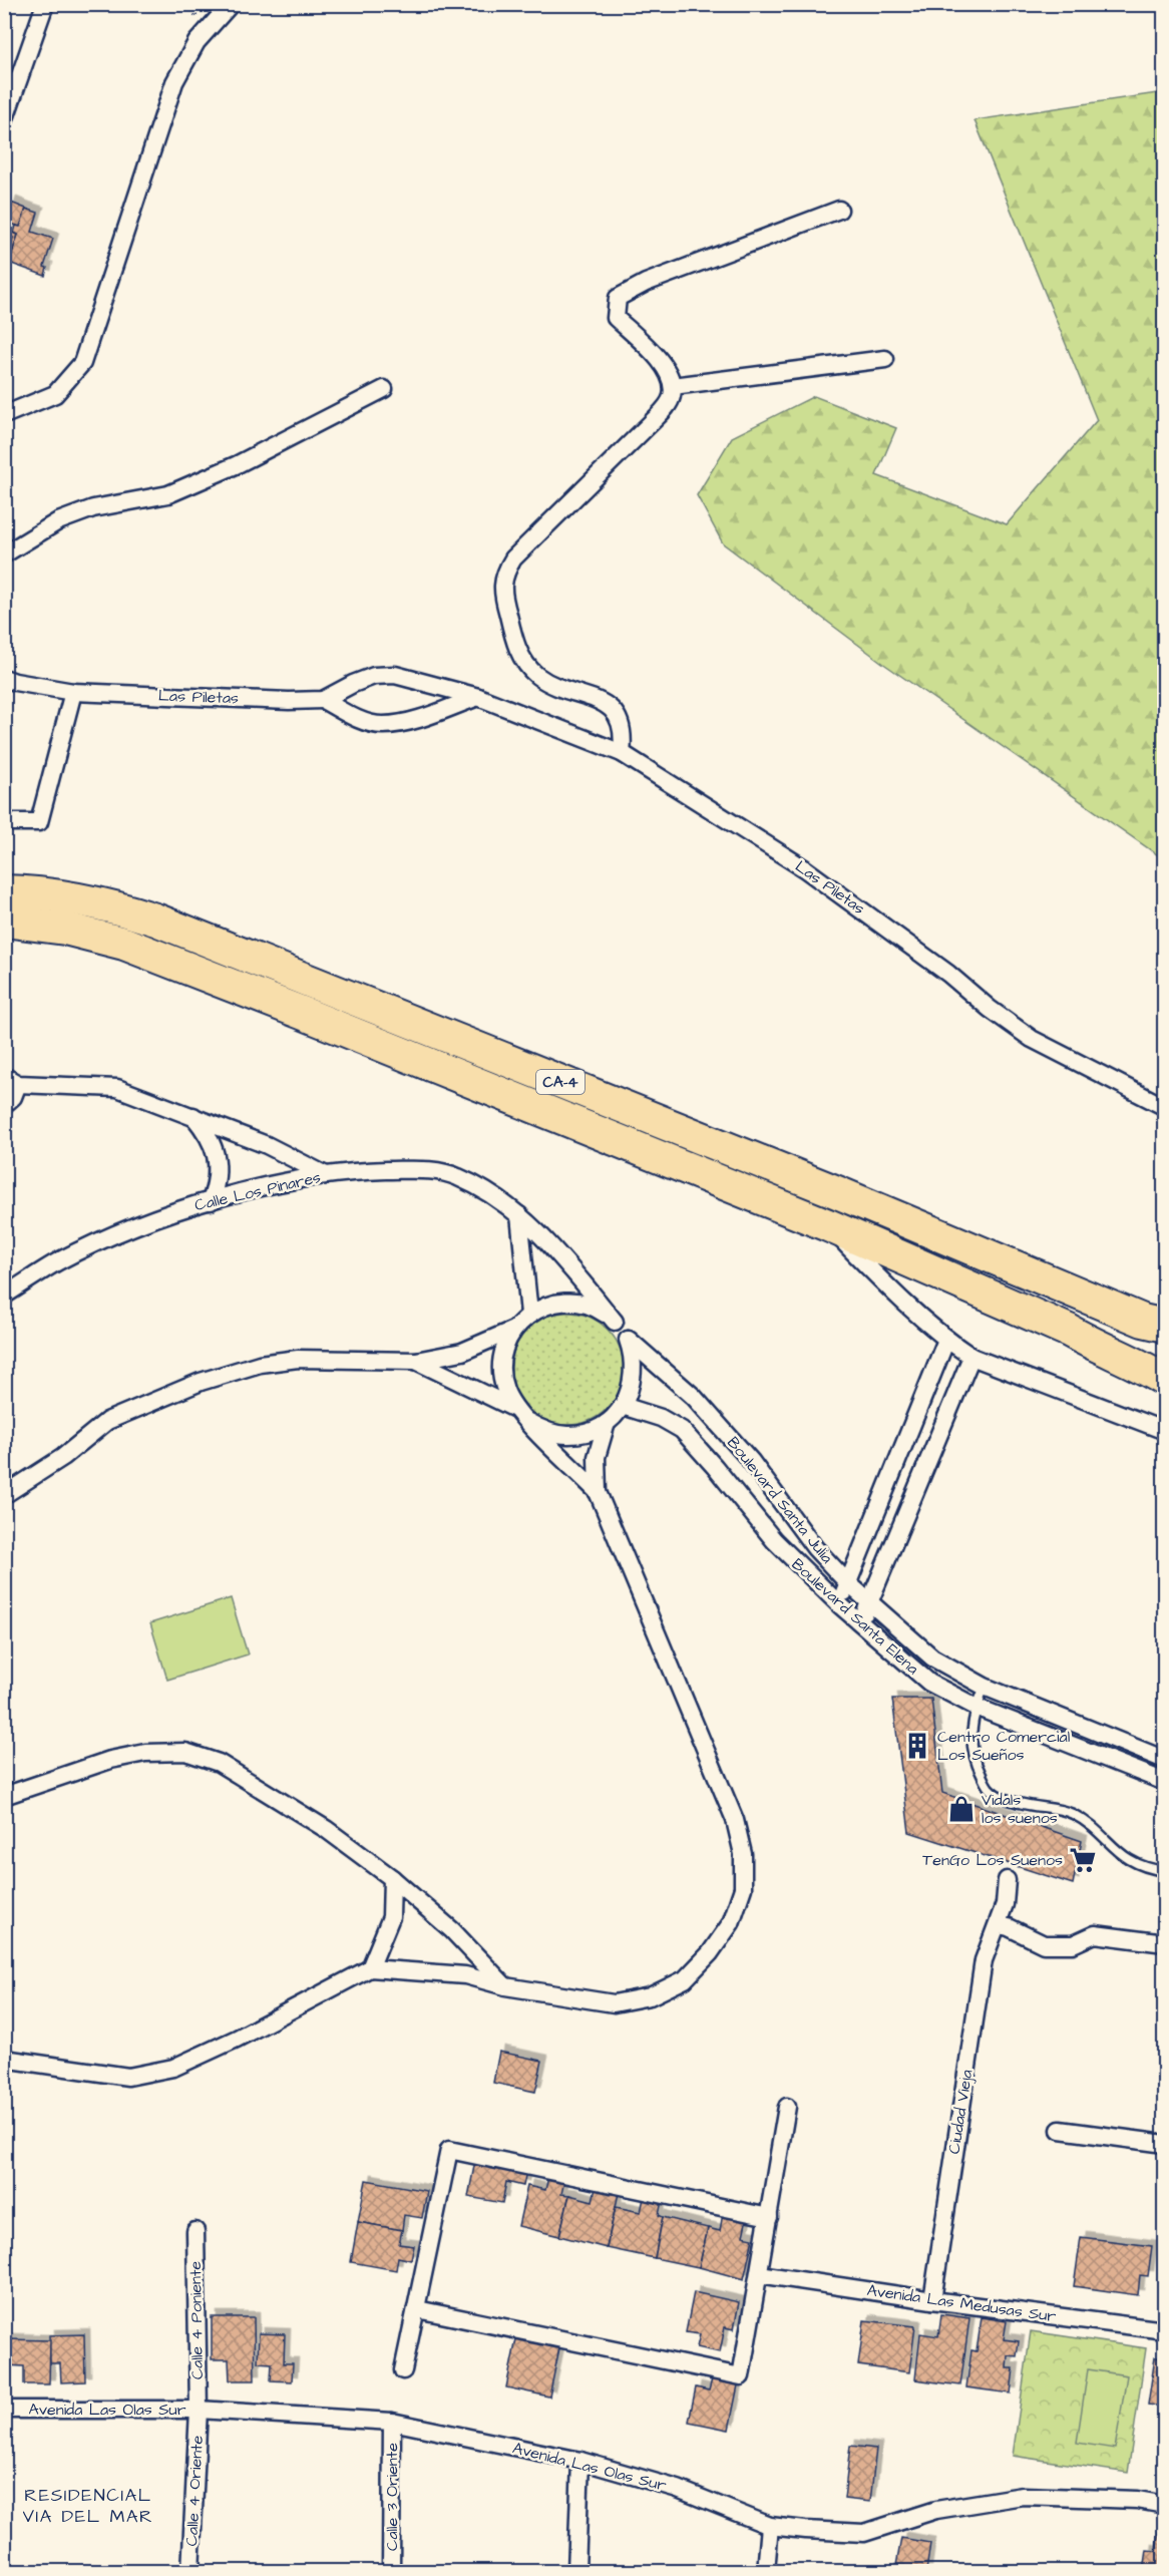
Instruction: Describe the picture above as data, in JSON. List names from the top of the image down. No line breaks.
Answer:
{"streets":{"highway":["CA-4"],"street":["Las Piletas","Calle Los Pinares","Boulevard Santa Julia","Boulevard Santa Elena","Ciudad Vieja","Avenida Las Medusas Sur","Calle 4 Poniente","Avenida Las Olas Sur","Calle 4 Oriente","Calle 3 Oriente"]},"crossings":[["Calle Los Pinares","Boulevard Santa Julia"],["Calle Los Pinares","Boulevard Santa Elena"],["Boulevard Santa Julia","Boulevard Santa Elena"],["Ciudad Vieja","Avenida Las Medusas Sur"],["Calle 4 Poniente","Avenida Las Olas Sur"],["Calle 4 Poniente","Calle 4 Oriente"],["Avenida Las Olas Sur","Calle 4 Oriente"],["Avenida Las Olas Sur","Calle 3 Oriente"]],"districts":["RESIDENCIAL VIA DEL MAR"],"places":{"building":["Centro Comercial Los Sueños"],"shop":["Vidals los suenos"],"supermarket":["TenGo Los Suenos"]}}
